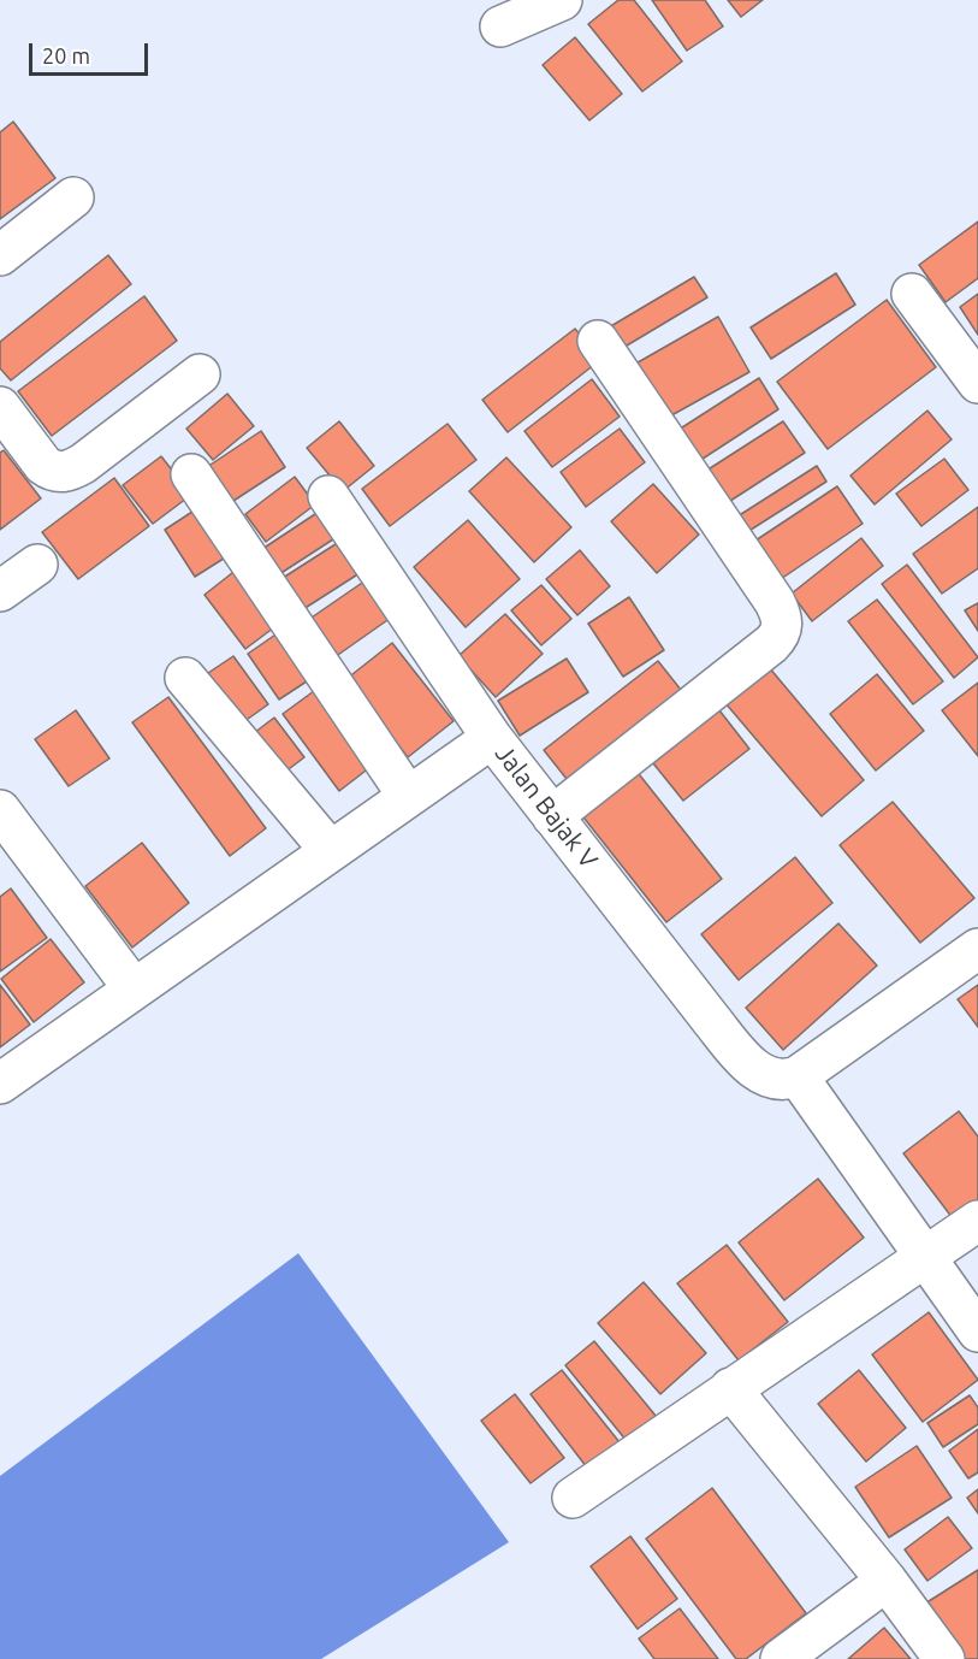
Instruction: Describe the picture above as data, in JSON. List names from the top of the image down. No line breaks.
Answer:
{"streets":{"street":["Jalan Bajak V"]},"scale_bar":"20 m"}
